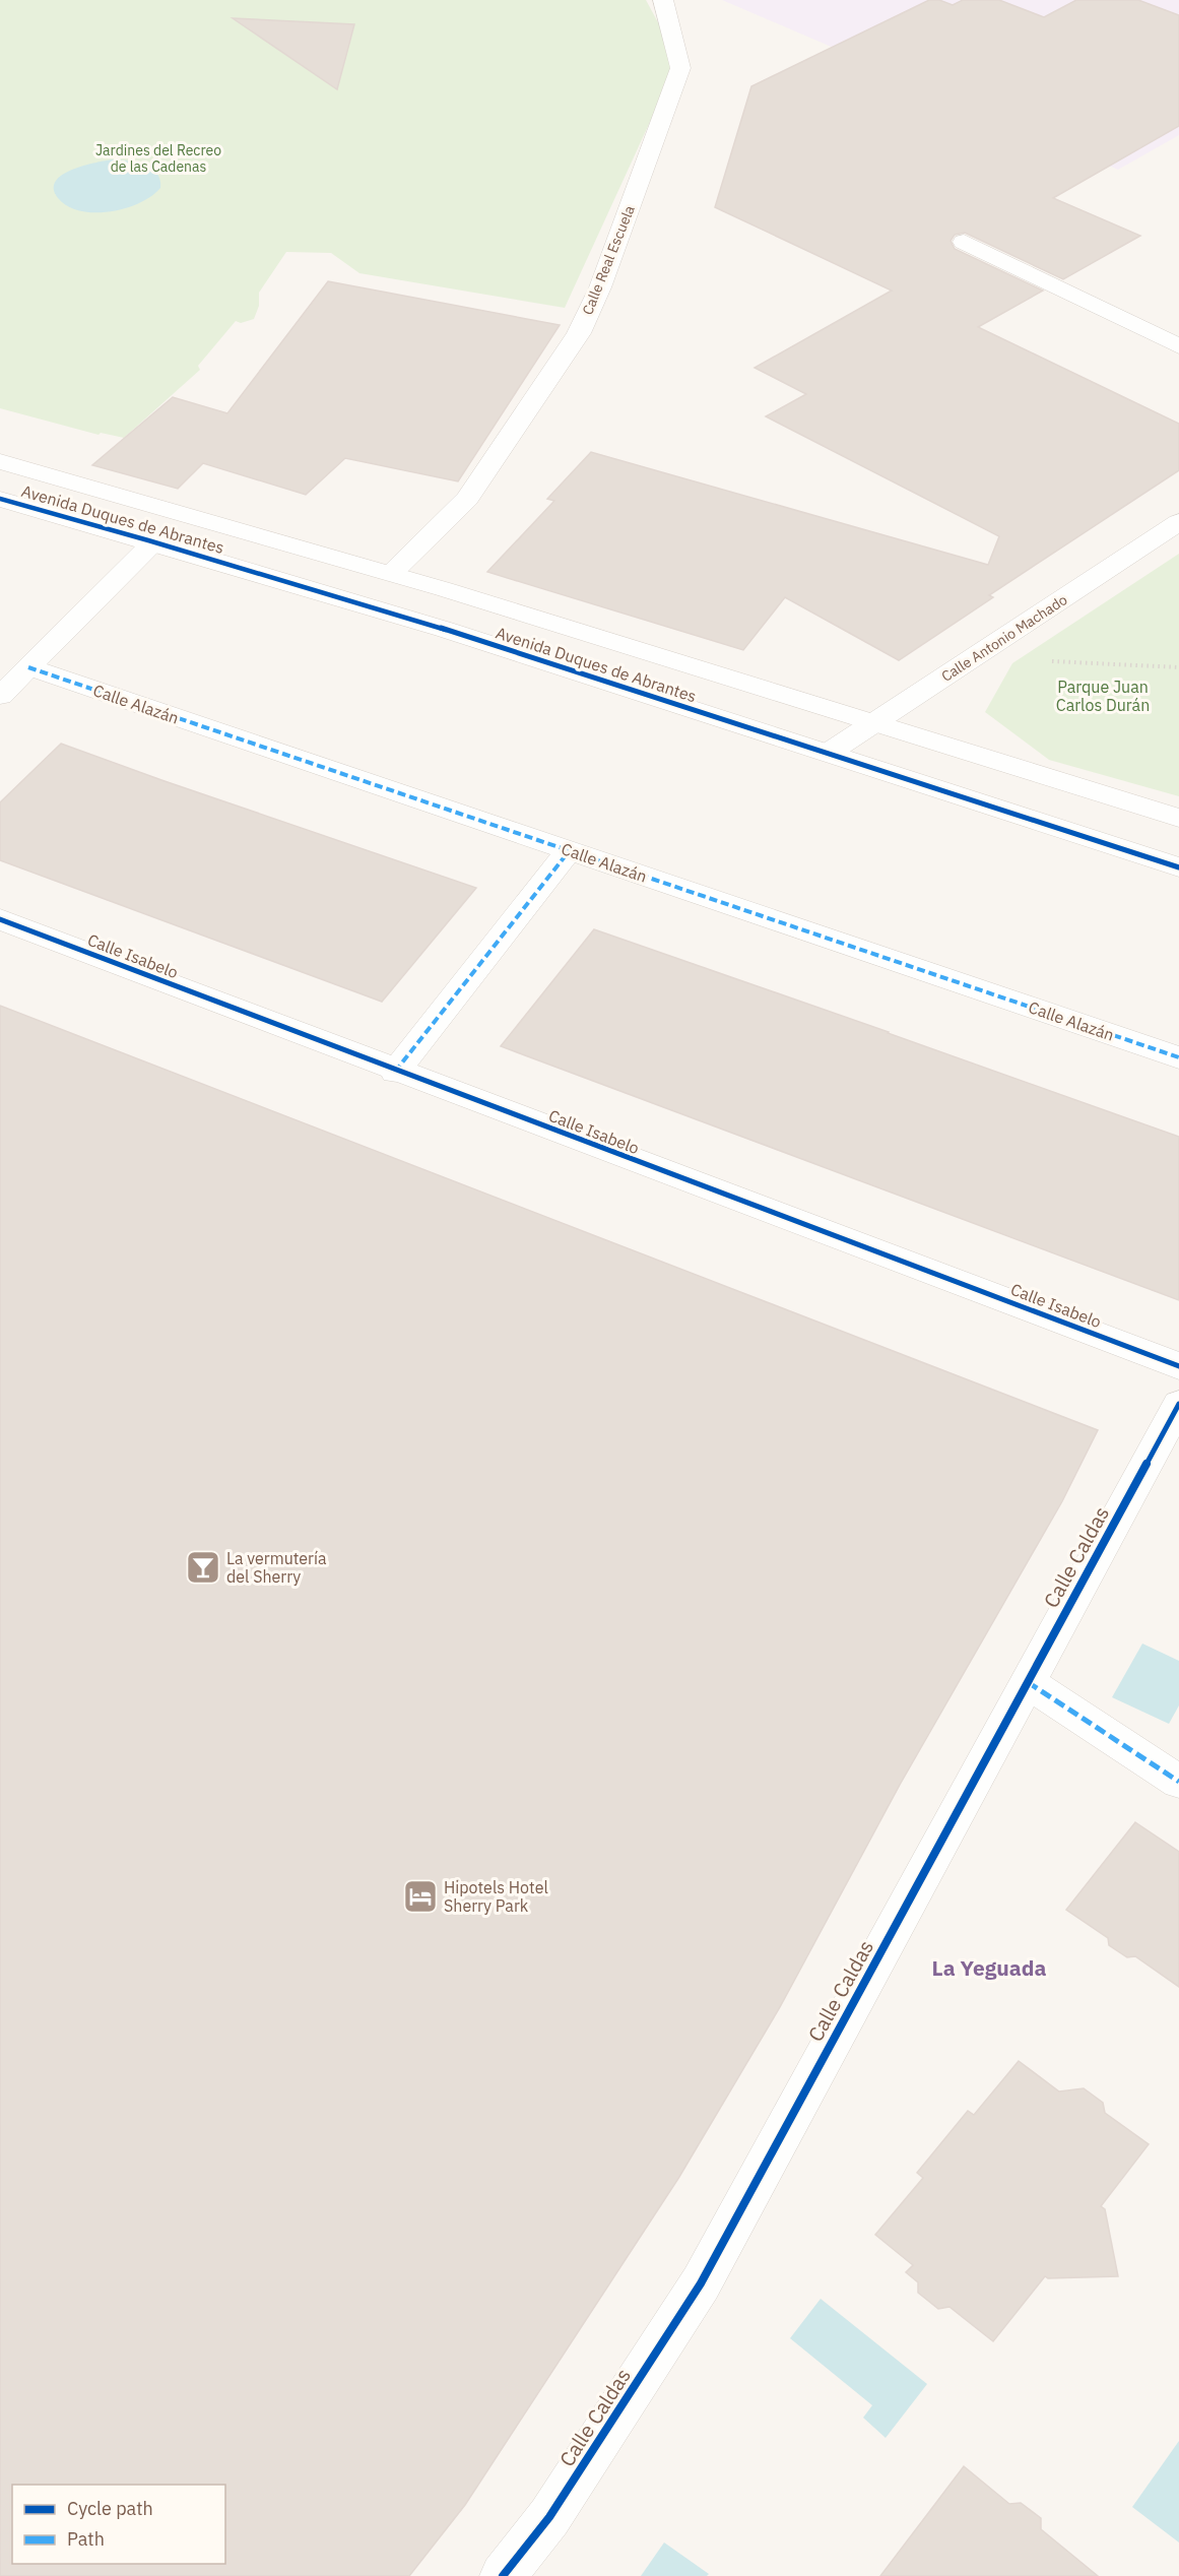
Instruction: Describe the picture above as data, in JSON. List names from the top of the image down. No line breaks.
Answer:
{"streets":{"street":["Calle Real Escuela","Avenida Duques de Abrantes","Calle Antonio Machado","Calle Alazán","Calle Isabelo","Calle Caldas"]},"crossings":[["Calle Real Escuela","Avenida Duques de Abrantes"],["Avenida Duques de Abrantes","Calle Antonio Machado"]],"districts":["La Yeguada"],"parks":["Jardines del Recreo de las Cadenas","Parque Juan Carlos Durán"],"places":{"bar":["La vermutería del Sherry"],"hotel":["Hipotels Hotel Sherry Park"]},"legend":["Cycle path","Path"]}
